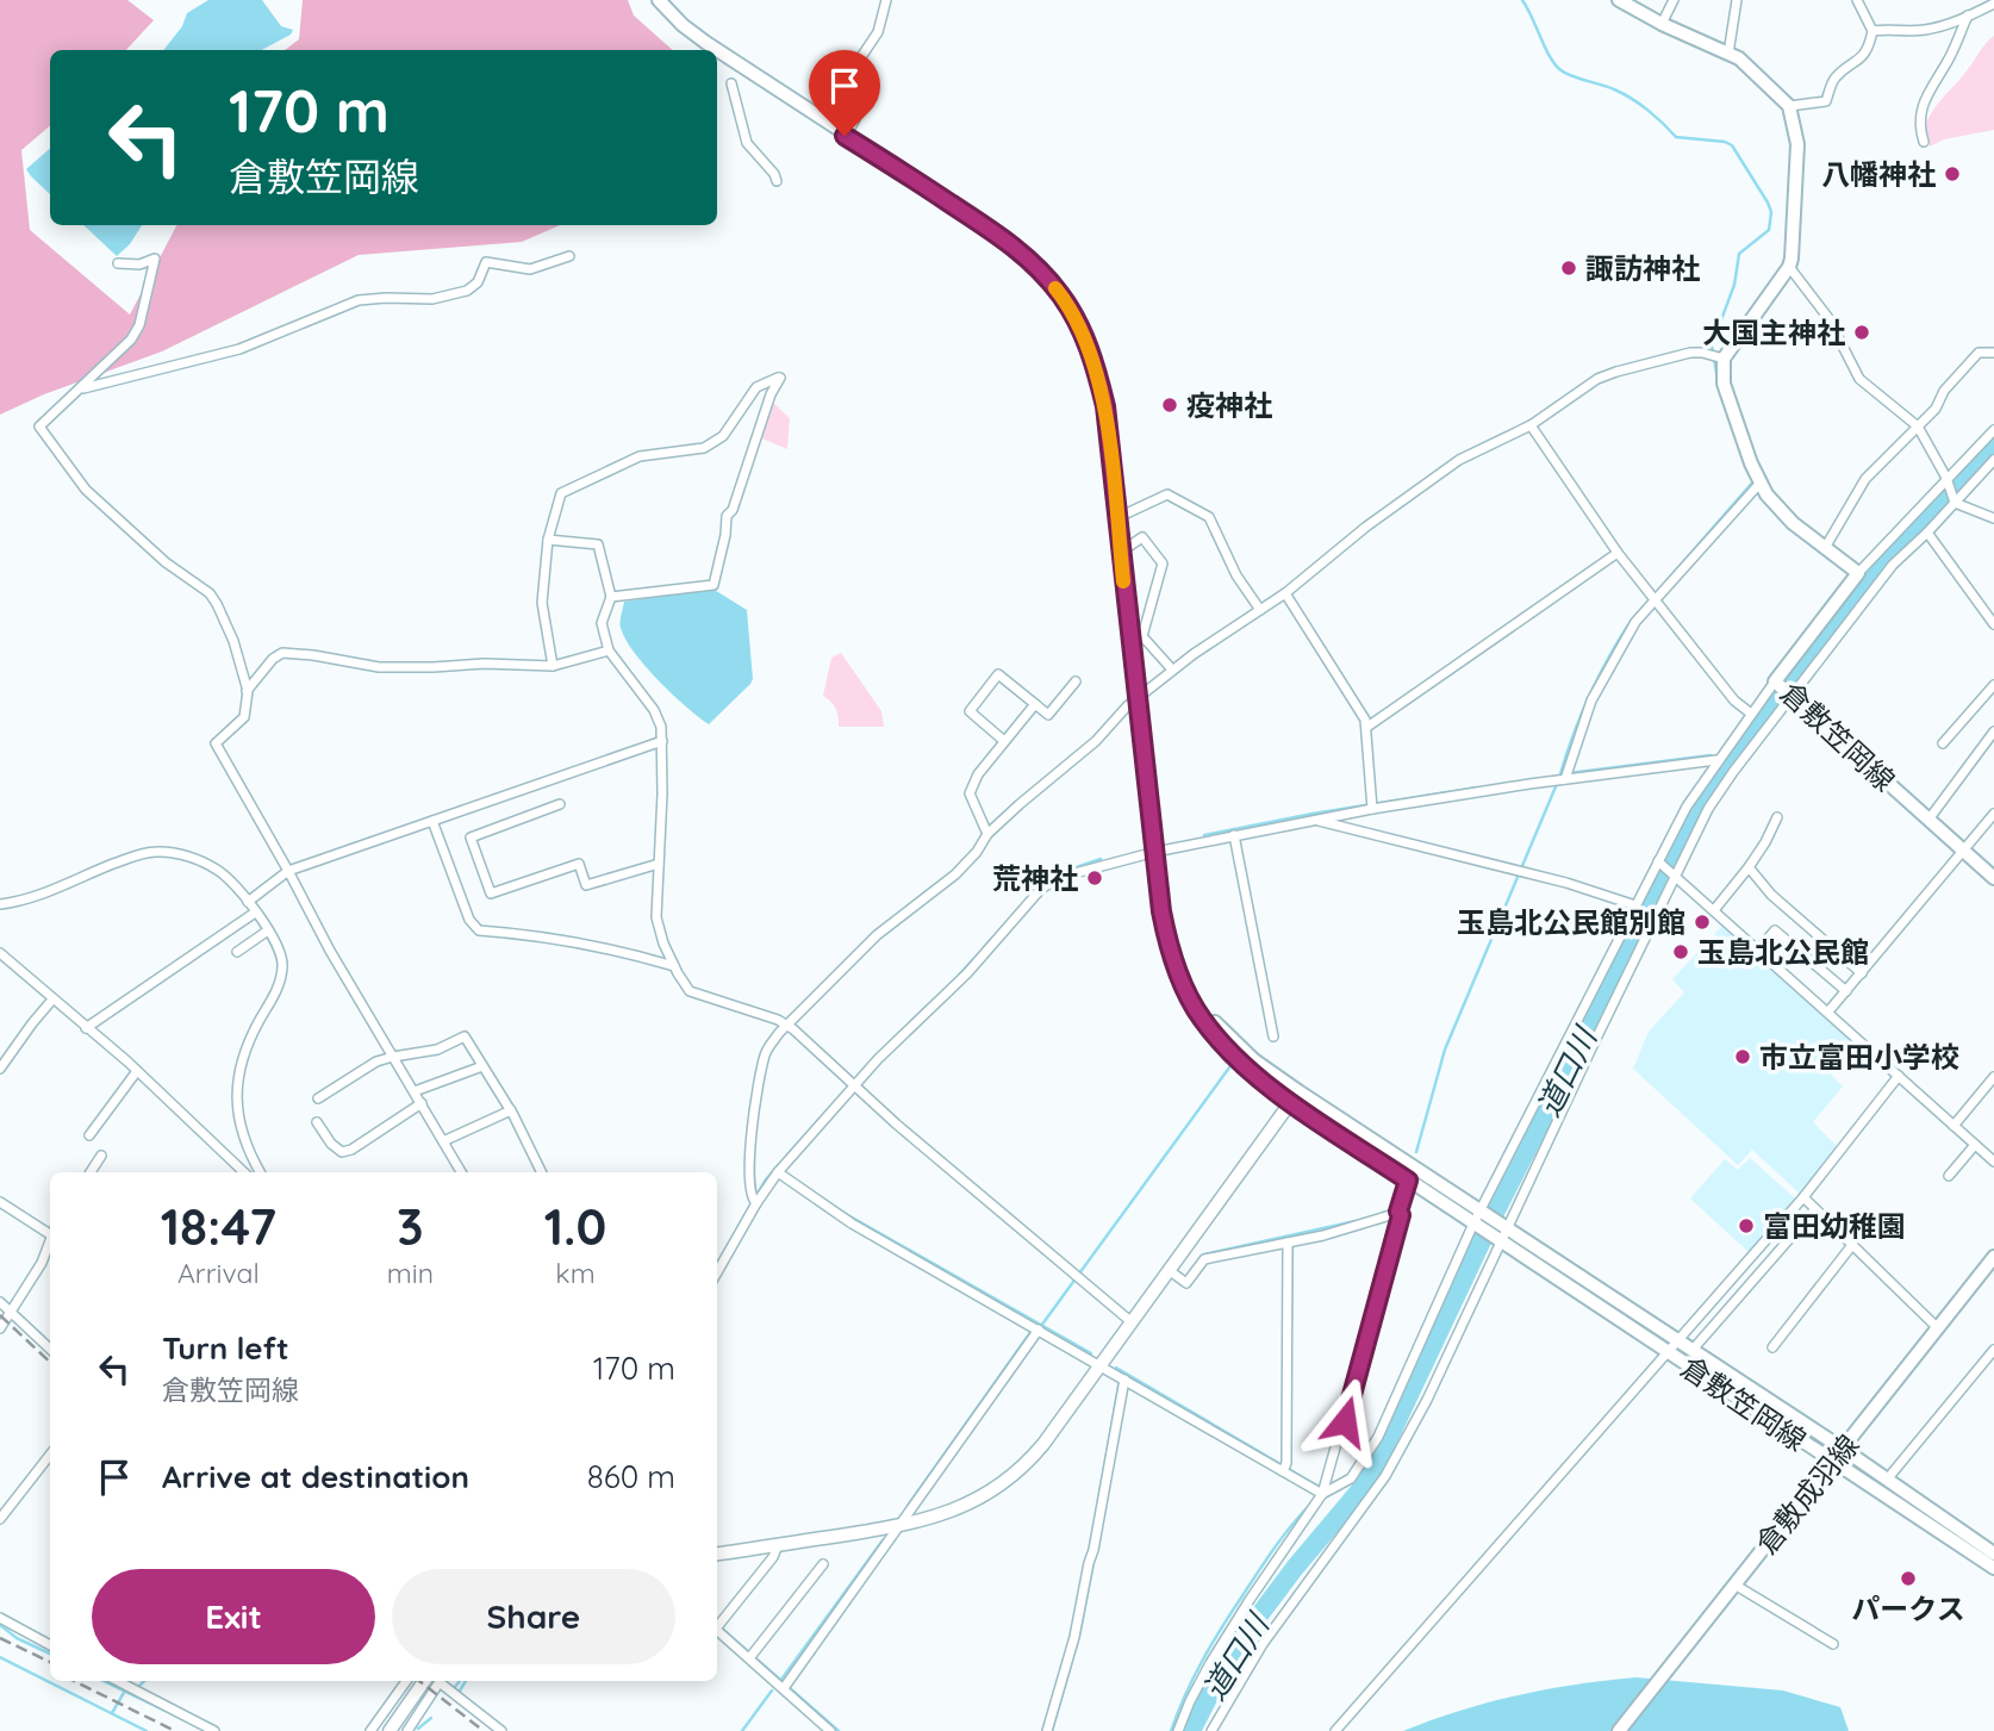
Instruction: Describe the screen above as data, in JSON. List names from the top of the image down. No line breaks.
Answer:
{"streets":{"main road":["倉敷笠岡線","倉敷成羽線"]},"crossings":[["倉敷笠岡線","倉敷成羽線"]],"water":["道口川"],"places":["八幡神社","諏訪神社","大国主神社","疫神社","荒神社","玉島北公民館別館","玉島北公民館","市立富田小学校","富田幼稚園","パークス"],"page":{"turn":["170 m","倉敷笠岡線"],"eta":["18:47","Arrival","3","min","1.0","km"],"list":[{"name":"Turn left","note":"倉敷笠岡線","value":"170 m"},{"name":"Arrive at destination","value":"860 m"}],"buttons":["Exit","Share"]}}
